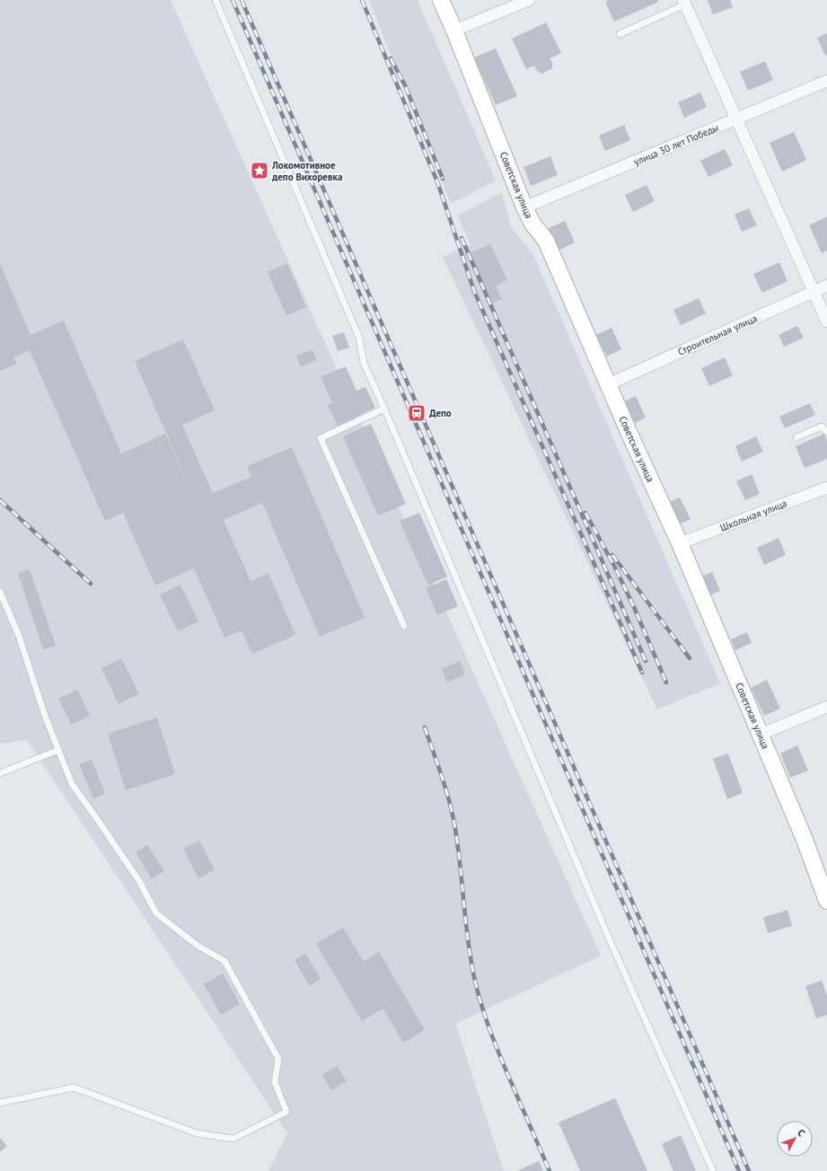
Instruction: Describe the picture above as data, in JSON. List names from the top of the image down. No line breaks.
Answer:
{"streets":{"street":["улица 30 лет Победы","Советская улица","Строительная улица","Школьная улица"]},"crossings":[["улица 30 лет Победы","Советская улица"],["Советская улица","Строительная улица"],["Советская улица","Школьная улица"]],"places":{"place":["Локомотивное депо Вихоревка"],"station":["Депо"]},"north":"top right"}
